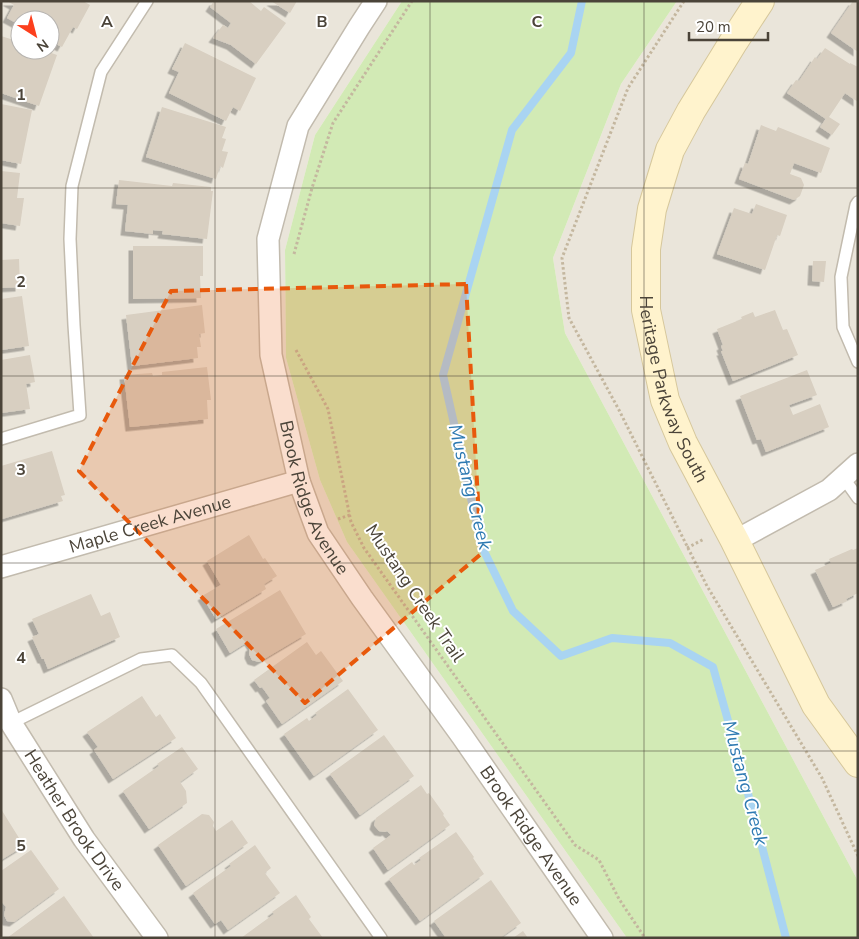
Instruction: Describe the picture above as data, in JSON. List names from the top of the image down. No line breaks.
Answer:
{"streets":{"street":["Heritage Parkway South","Brook Ridge Avenue","Maple Creek Avenue","Heather Brook Drive"],"path":["Mustang Creek Trail"]},"crossings":[["Brook Ridge Avenue","Maple Creek Avenue"]],"water":["Mustang Creek"],"scale_bar":"20 m","north":"bottom right","grid":{"columns":["A","B","C"],"rows":["1","2","3","4","5"]}}
